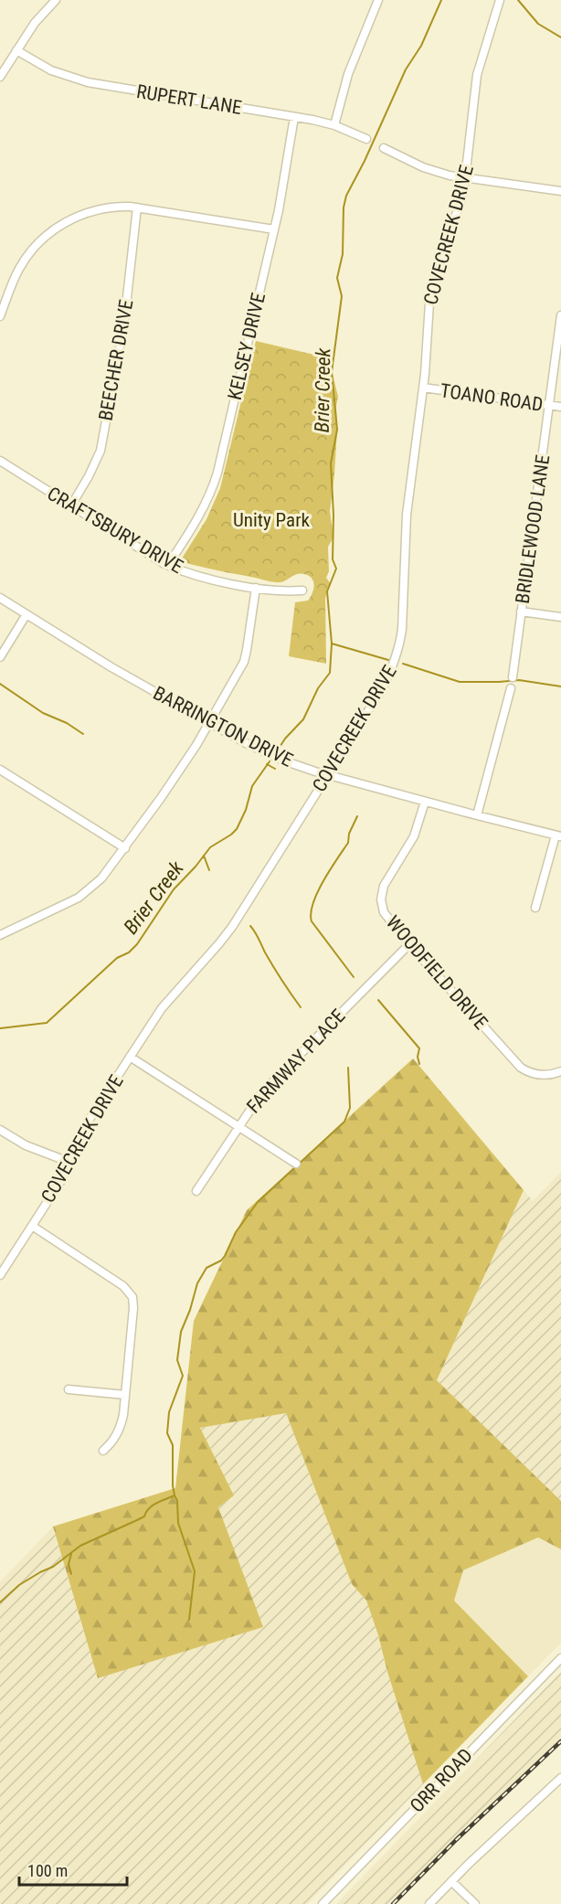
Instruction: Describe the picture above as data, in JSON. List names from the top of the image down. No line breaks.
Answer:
{"streets":{"street":["RUPERT LANE","COVECREEK DRIVE","KELSEY DRIVE","BEECHER DRIVE","TOANO ROAD","BRIDLEWOOD LANE","CRAFTSBURY DRIVE","BARRINGTON DRIVE","WOODFIELD DRIVE","FARMWAY PLACE","ORR ROAD"]},"crossings":[["RUPERT LANE","KELSEY DRIVE"],["COVECREEK DRIVE","TOANO ROAD"],["COVECREEK DRIVE","BARRINGTON DRIVE"],["KELSEY DRIVE","CRAFTSBURY DRIVE"],["BEECHER DRIVE","CRAFTSBURY DRIVE"],["TOANO ROAD","BRIDLEWOOD LANE"],["BARRINGTON DRIVE","WOODFIELD DRIVE"],["WOODFIELD DRIVE","FARMWAY PLACE"]],"water":["Brier Creek"],"parks":["Unity Park"],"scale_bar":"100 m"}
